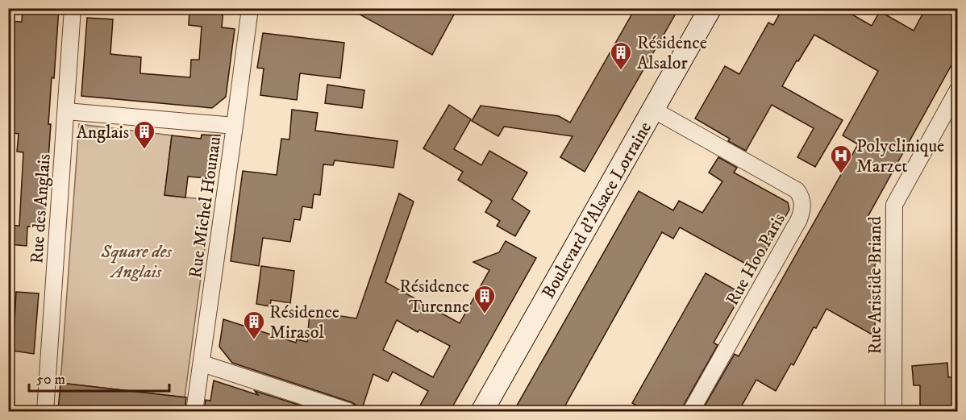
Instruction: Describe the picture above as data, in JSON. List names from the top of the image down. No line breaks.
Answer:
{"streets":{"main road":["Boulevard d'Alsace Lorraine"],"street":["Rue Michel Hounau","Rue des Anglais","Rue Hoo Paris","Rue Aristide Briand"]},"crossings":[["Boulevard d'Alsace Lorraine","Rue Hoo Paris"]],"parks":["Square des Anglais"],"places":{"building":["Résidence Alsalor","Anglais","Résidence Turenne","Résidence Mirasol"],"hospital":["Polyclinique Marzet"]},"scale_bar":"50 m"}
